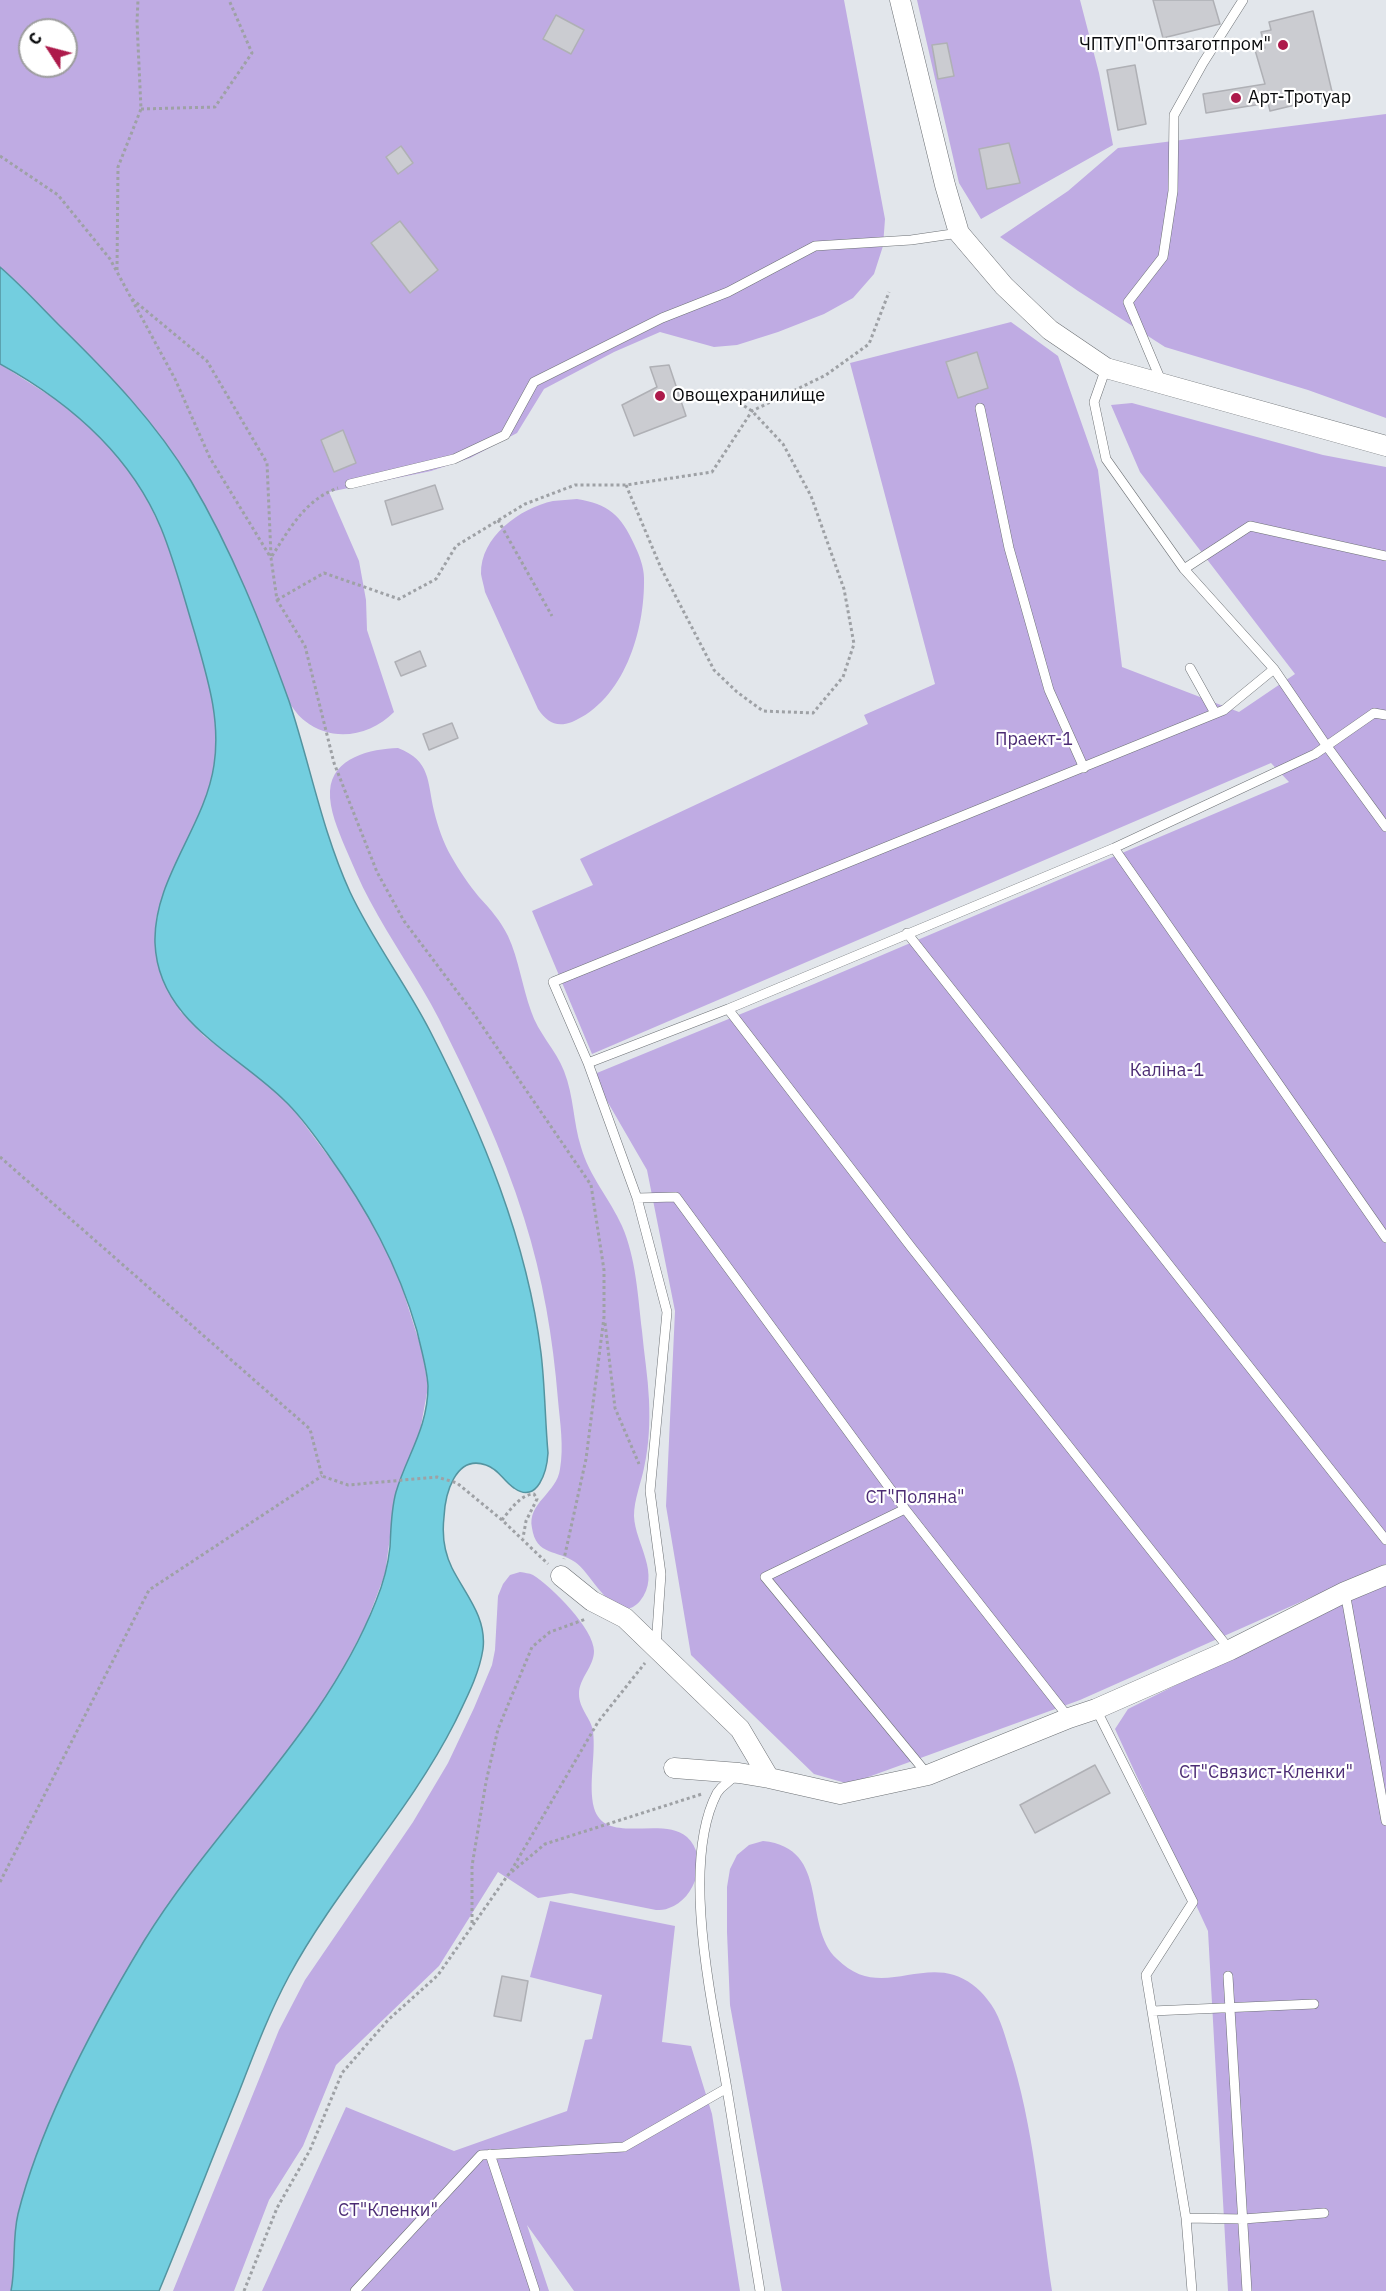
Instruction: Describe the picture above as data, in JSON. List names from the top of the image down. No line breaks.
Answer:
{"parks":["Праект-1","Каліна-1","СТ\"Поляна\"","СТ\"Связист-Кленки\"","СТ\"Кленки\""],"places":["ЧПТУП\"Оптзаготпром\"","Арт-Тротуар","Овощехранилище"],"north":"top left"}
